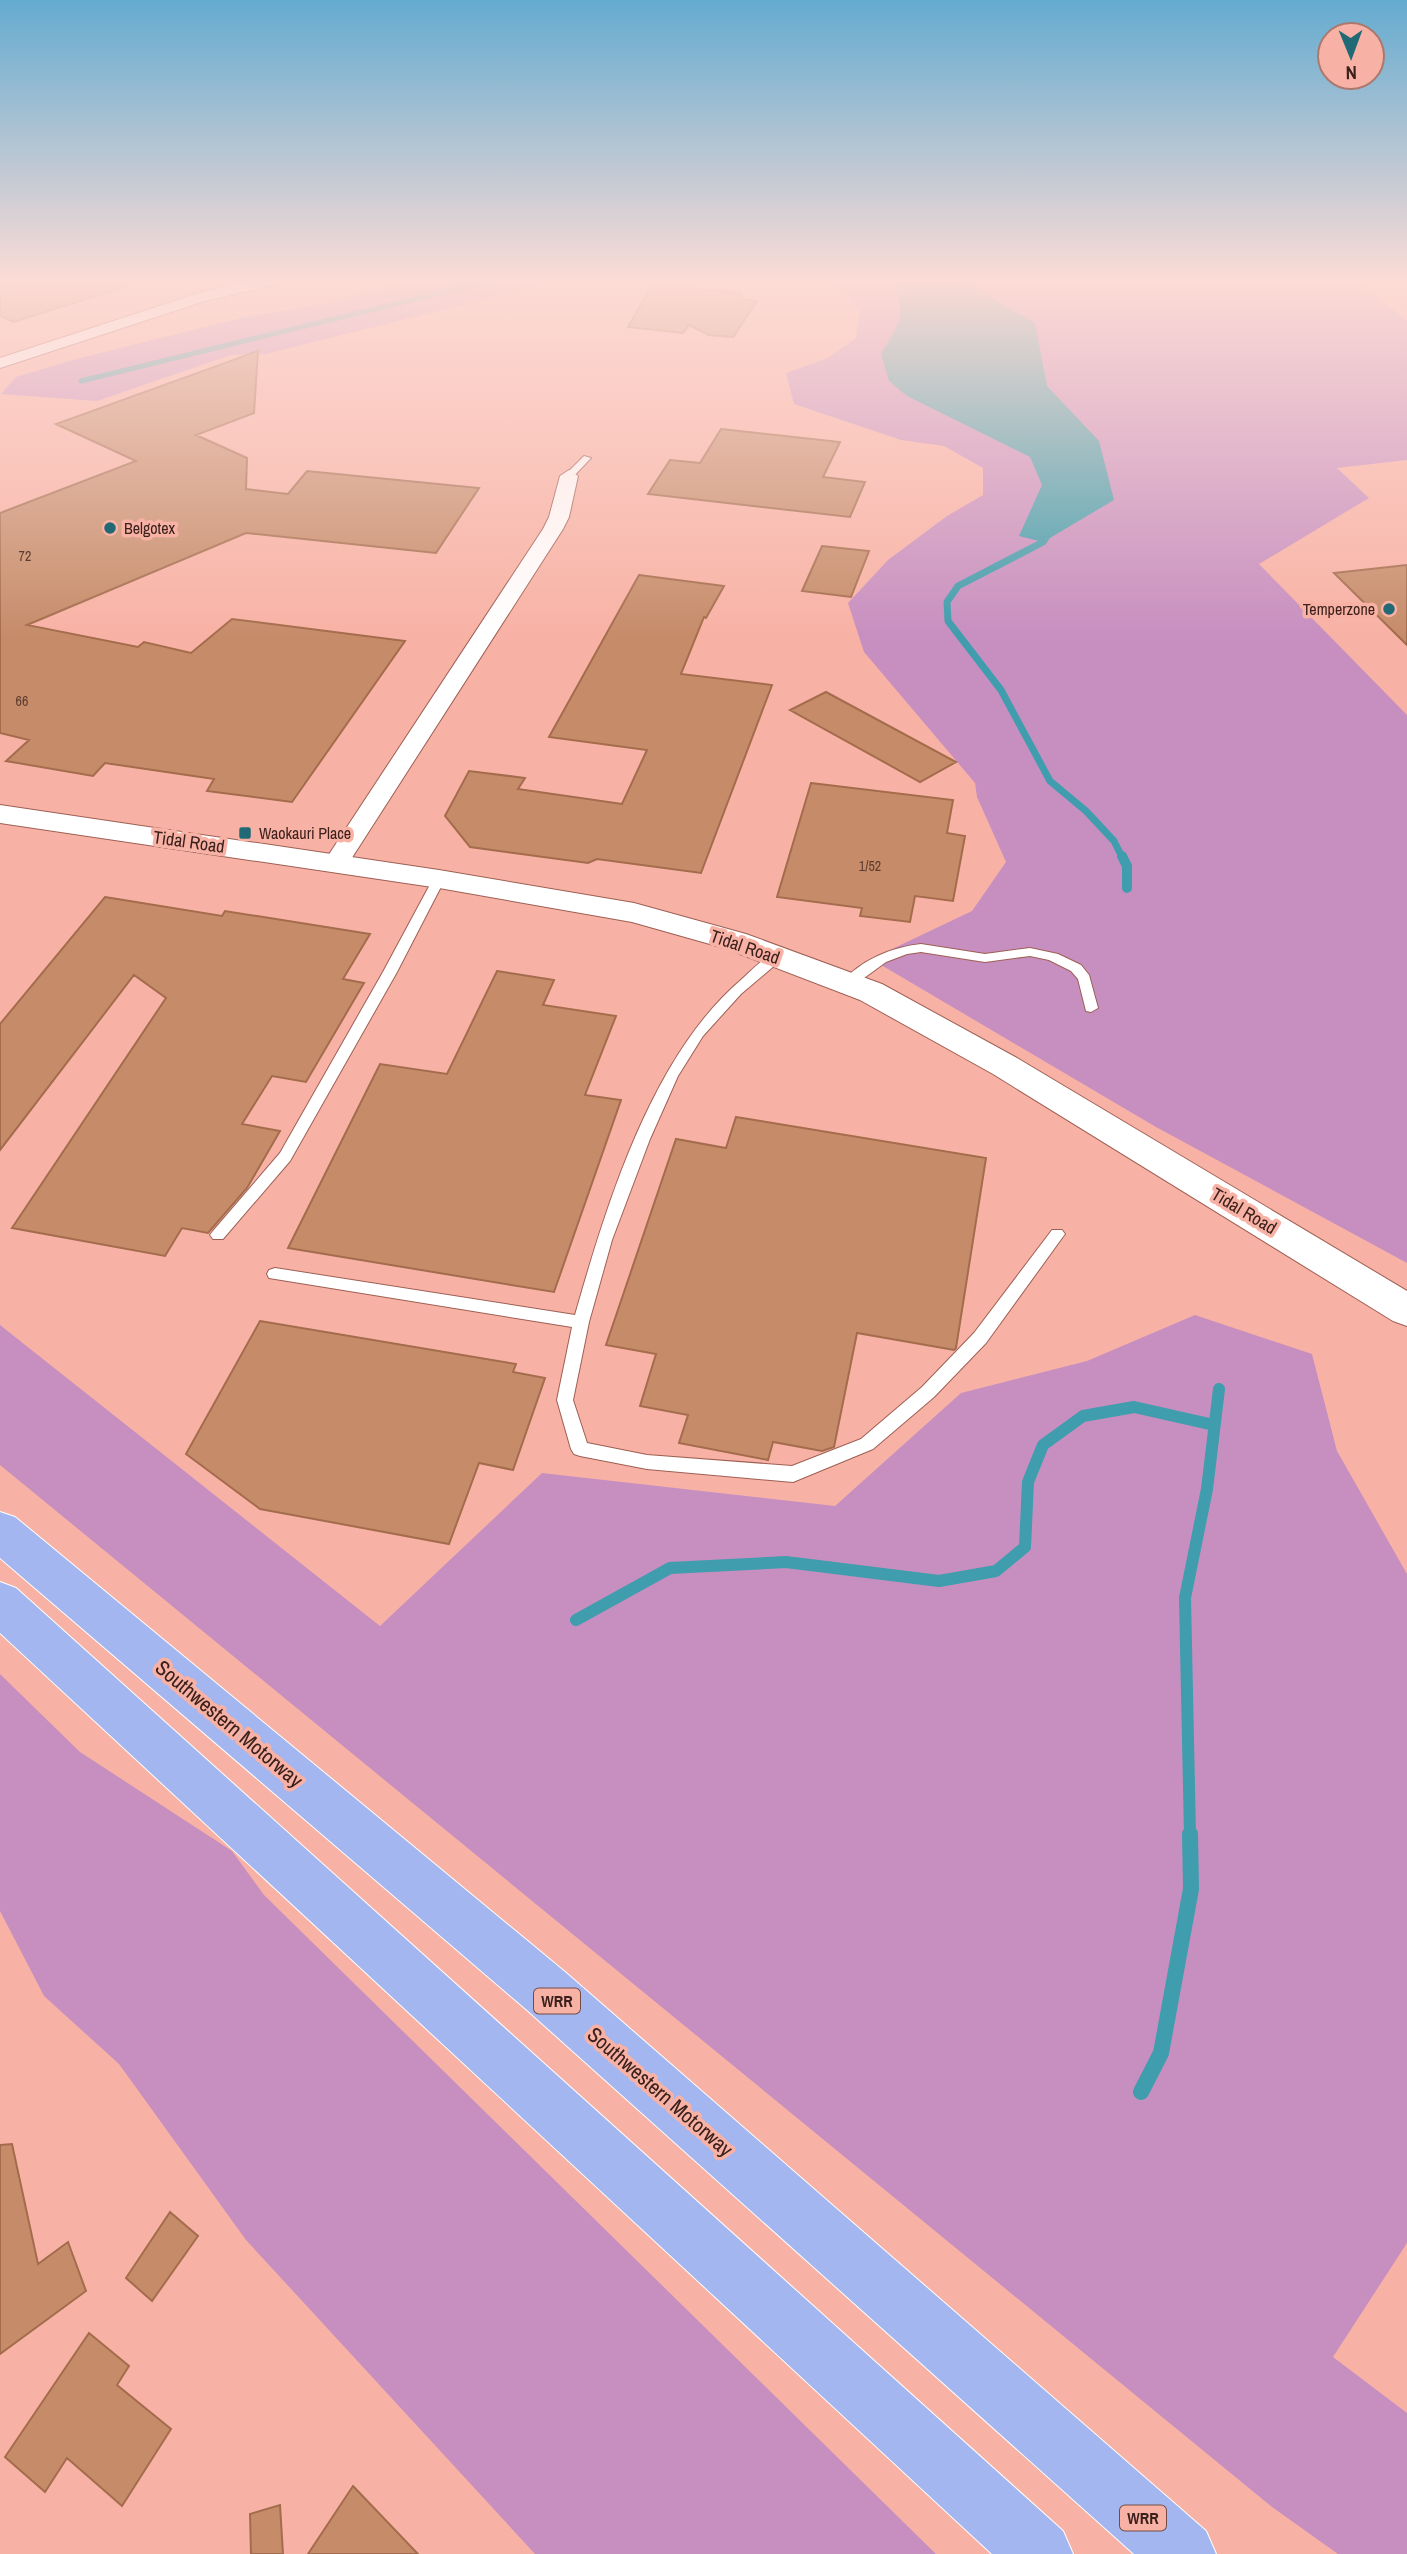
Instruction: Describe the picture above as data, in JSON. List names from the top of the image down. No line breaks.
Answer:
{"streets":{"highway":["Southwestern Motorway","WRR"],"main road":["Tidal Road"]},"places":{"other":["Belgotex","Temperzone"],"transit":["Waokauri Place"]},"house_numbers":["72","66","1/52"],"north":"bottom"}
